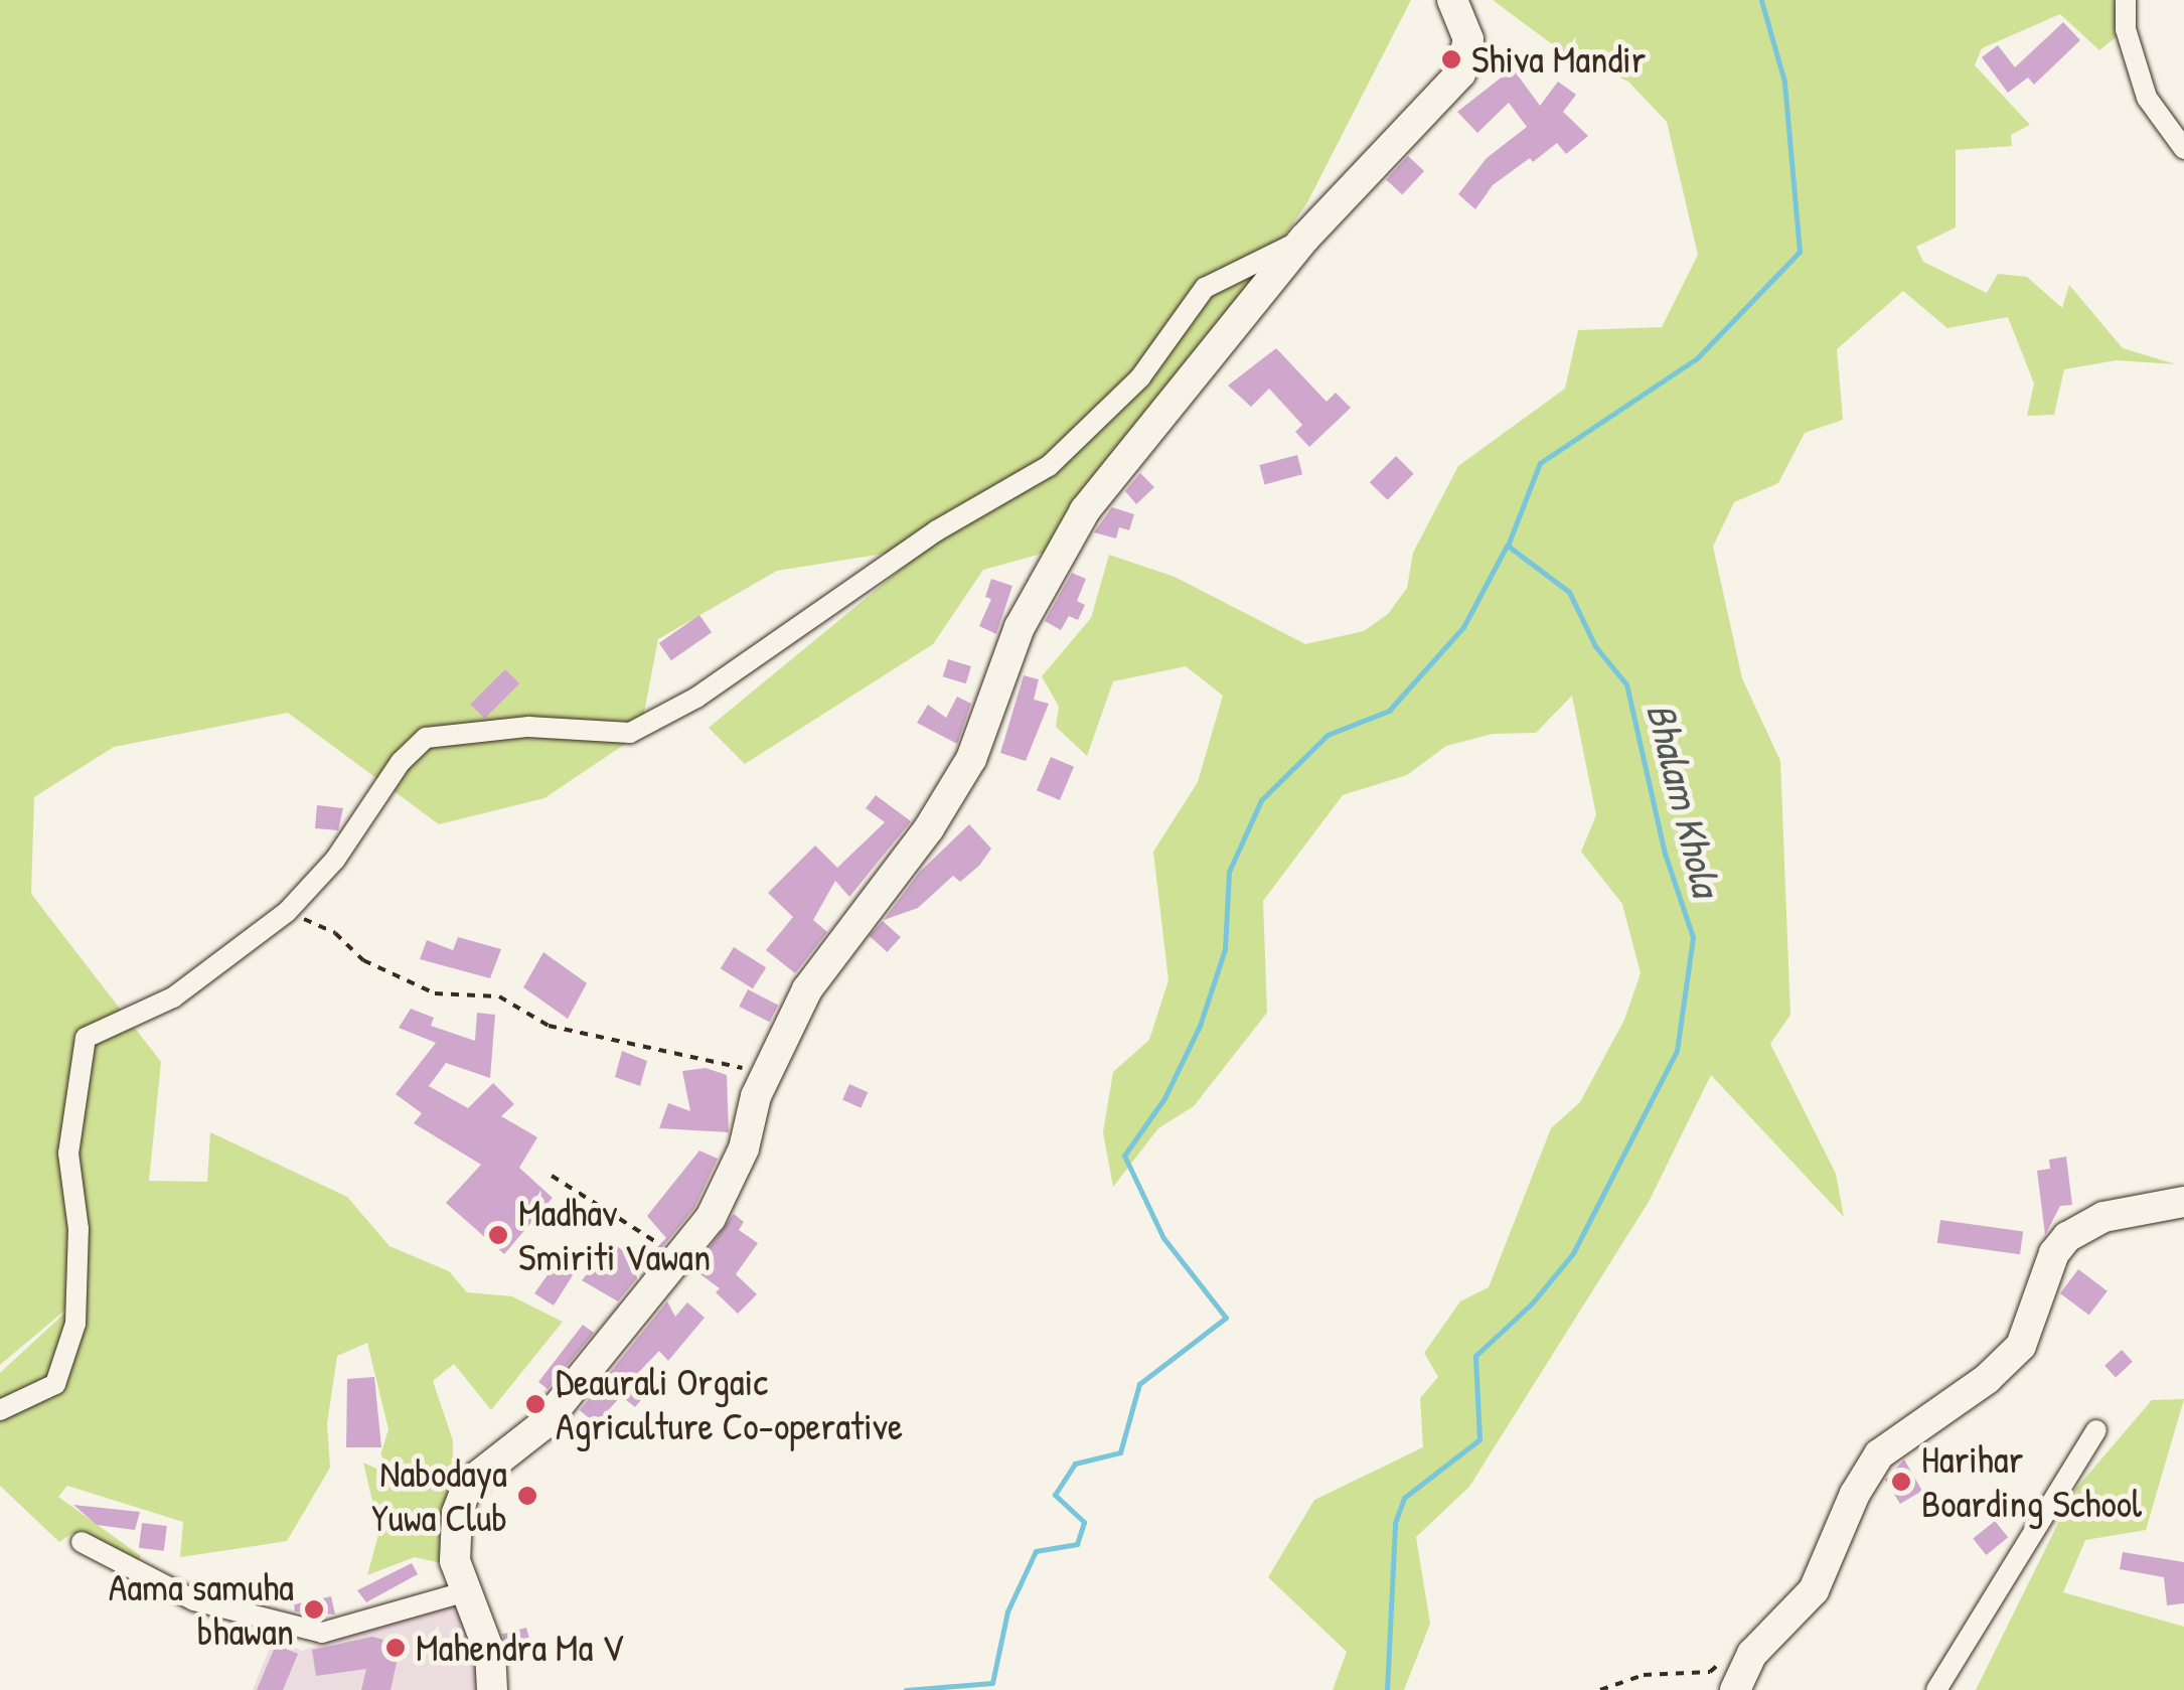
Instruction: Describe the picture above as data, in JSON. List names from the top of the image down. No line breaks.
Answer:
{"water":["Bhalam Khola"],"places":["Shiva Mandir","Madhav Smiriti Vawan","Deaurali Orgaic Agriculture Co-operative","Harihar Boarding School","Nabodaya Yuwa Club","Aama samuha bhawan","Mahendra Ma V"]}
